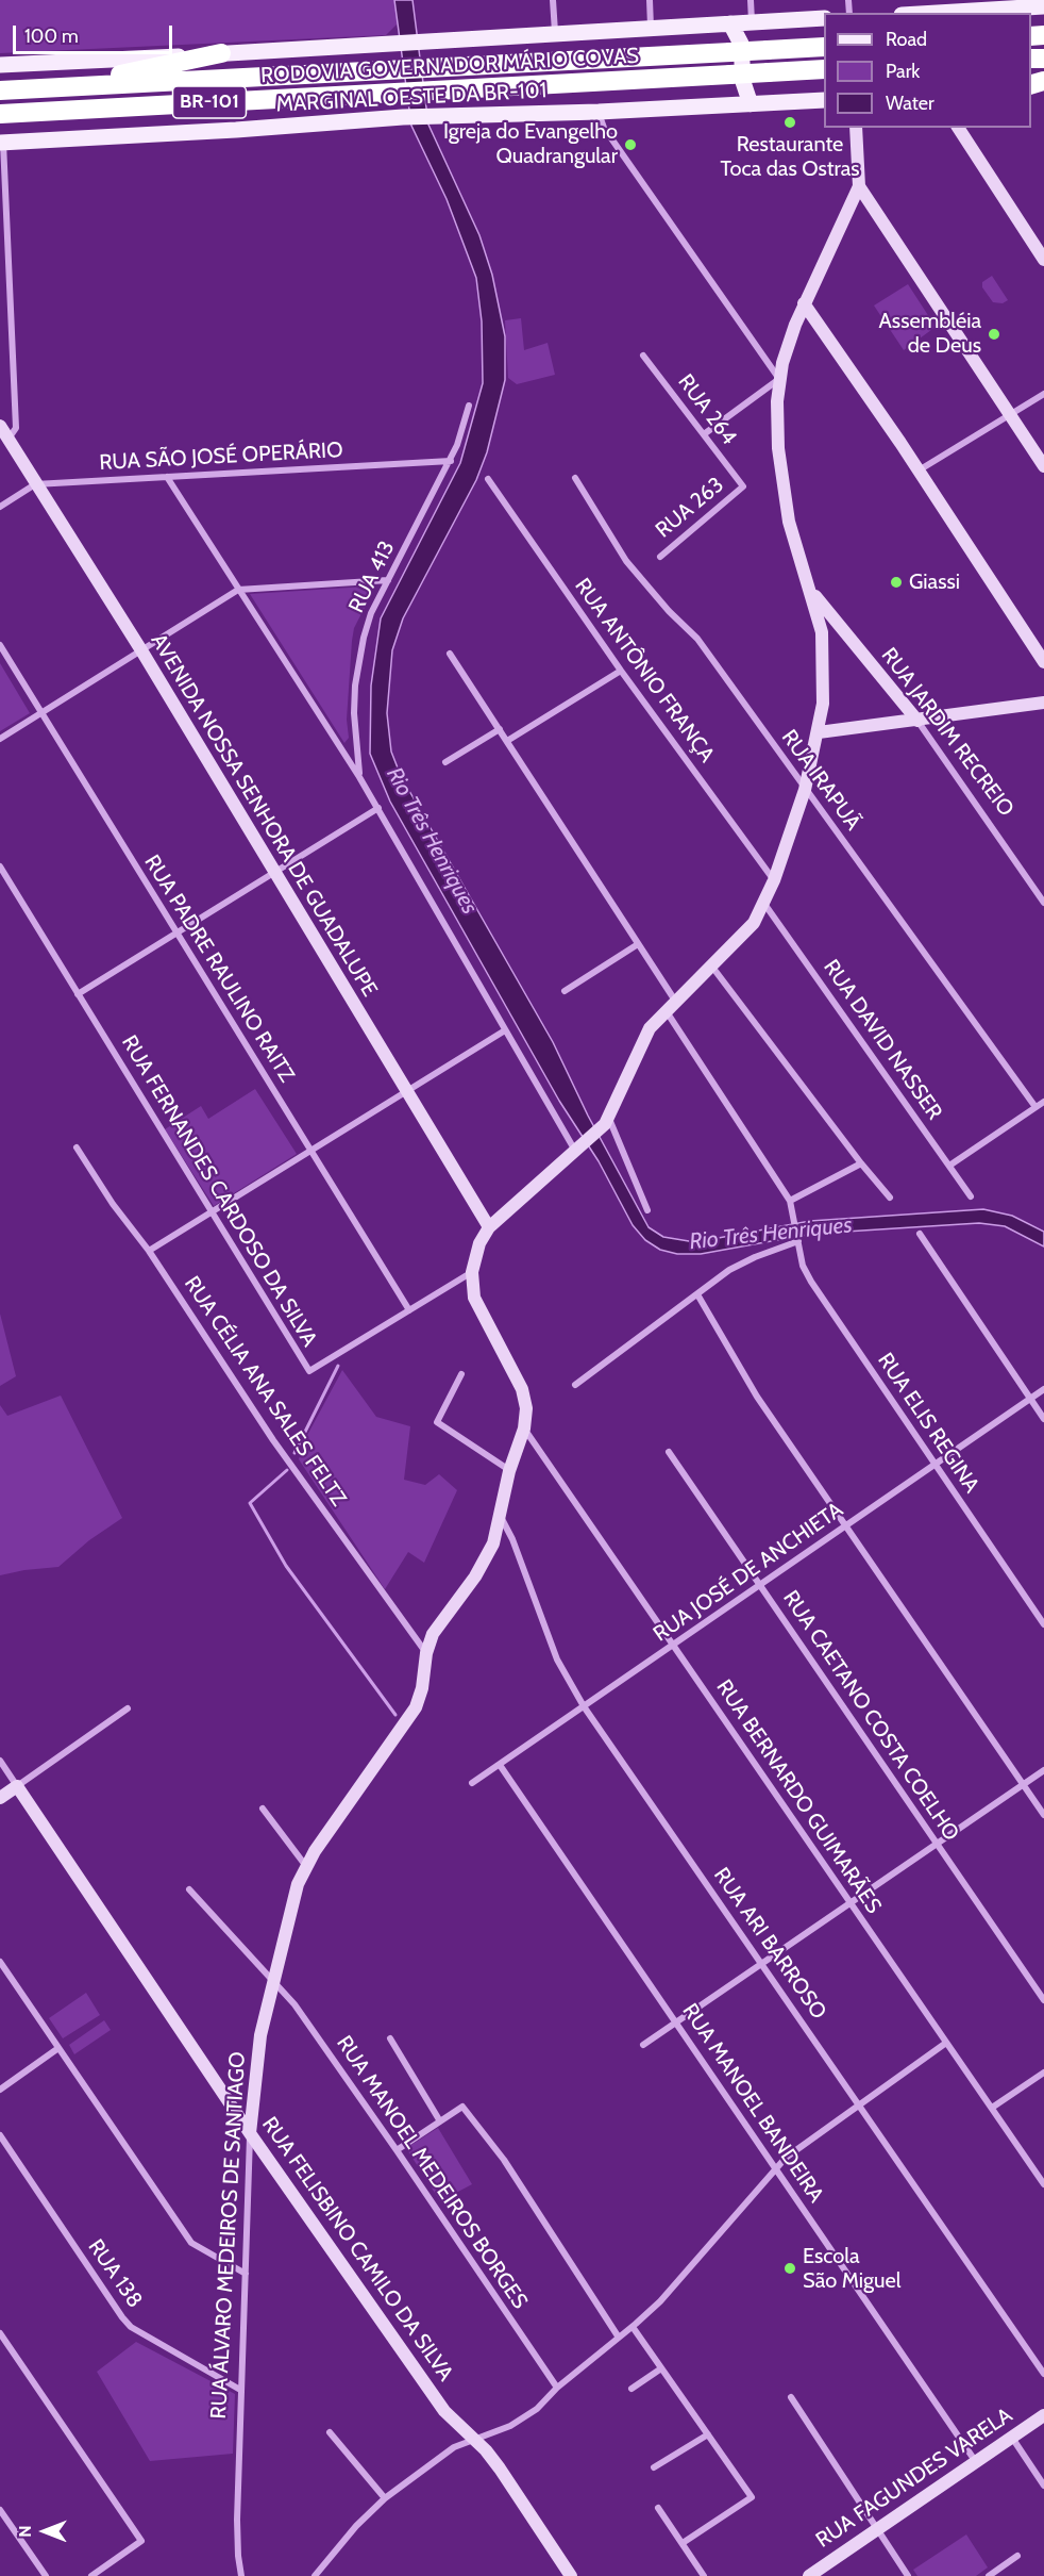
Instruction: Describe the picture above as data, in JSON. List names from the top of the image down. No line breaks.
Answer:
{"streets":{"highway":["RODOVIA GOVERNADOR MÁRIO COVAS","BR-101"],"main road":["MARGINAL OESTE DA BR-101"],"street":["RUA 264","RUA SÃO JOSÉ OPERÁRIO","RUA 263","RUA 413","RUA ANTÔNIO FRANÇA","RUA JARDIM RECREIO","RUA IRAPUÃ","AVENIDA NOSSA SENHORA DE GUADALUPE","RUA PADRE RAULINO RAITZ","RUA DAVID NASSER","RUA FERNANDES CARDOSO DA SILVA","RUA CÉLIA ANA SALES FELTZ","RUA ELIS REGINA","RUA JOSÉ DE ANCHIETA","RUA CAETANO COSTA COELHO","RUA BERNARDO GUIMARÃES","RUA ARI BARROSO","RUA MANOEL BANDEIRA","RUA MANOEL MEDEIROS BORGES","RUA ÁLVARO MEDEIROS DE SANTIAGO","RUA FELISBINO CAMILO DA SILVA","RUA 138","RUA FAGUNDES VARELA"]},"crossings":[["RUA 264","RUA 263"],["RUA SÃO JOSÉ OPERÁRIO","RUA 413"],["RUA SÃO JOSÉ OPERÁRIO","AVENIDA NOSSA SENHORA DE GUADALUPE"],["RUA ANTÔNIO FRANÇA","RUA ÁLVARO MEDEIROS DE SANTIAGO"],["RUA JARDIM RECREIO","RUA ÁLVARO MEDEIROS DE SANTIAGO"],["RUA IRAPUÃ","RUA ÁLVARO MEDEIROS DE SANTIAGO"],["AVENIDA NOSSA SENHORA DE GUADALUPE","RUA ÁLVARO MEDEIROS DE SANTIAGO"],["RUA PADRE RAULINO RAITZ","RUA FERNANDES CARDOSO DA SILVA"],["RUA DAVID NASSER","RUA ÁLVARO MEDEIROS DE SANTIAGO"],["RUA FERNANDES CARDOSO DA SILVA","RUA ÁLVARO MEDEIROS DE SANTIAGO"],["RUA CÉLIA ANA SALES FELTZ","RUA ÁLVARO MEDEIROS DE SANTIAGO"],["RUA ELIS REGINA","RUA JOSÉ DE ANCHIETA"],["RUA ELIS REGINA","RUA ÁLVARO MEDEIROS DE SANTIAGO"],["RUA JOSÉ DE ANCHIETA","RUA CAETANO COSTA COELHO"],["RUA JOSÉ DE ANCHIETA","RUA BERNARDO GUIMARÃES"],["RUA JOSÉ DE ANCHIETA","RUA ARI BARROSO"],["RUA JOSÉ DE ANCHIETA","RUA MANOEL BANDEIRA"],["RUA BERNARDO GUIMARÃES","RUA ÁLVARO MEDEIROS DE SANTIAGO"],["RUA ARI BARROSO","RUA ÁLVARO MEDEIROS DE SANTIAGO"],["RUA MANOEL BANDEIRA","RUA FAGUNDES VARELA"],["RUA MANOEL MEDEIROS BORGES","RUA ÁLVARO MEDEIROS DE SANTIAGO"],["RUA ÁLVARO MEDEIROS DE SANTIAGO","RUA FELISBINO CAMILO DA SILVA"],["RUA ÁLVARO MEDEIROS DE SANTIAGO","RUA 138"]],"water":["Rio Três Henriques"],"places":["Restaurante Toca das Ostras","Igreja do Evangelho Quadrangular","Assembléia de Deus","Giassi","Escola São Miguel"],"legend":["Road","Park","Water"],"scale_bar":"100 m","north":"left"}
